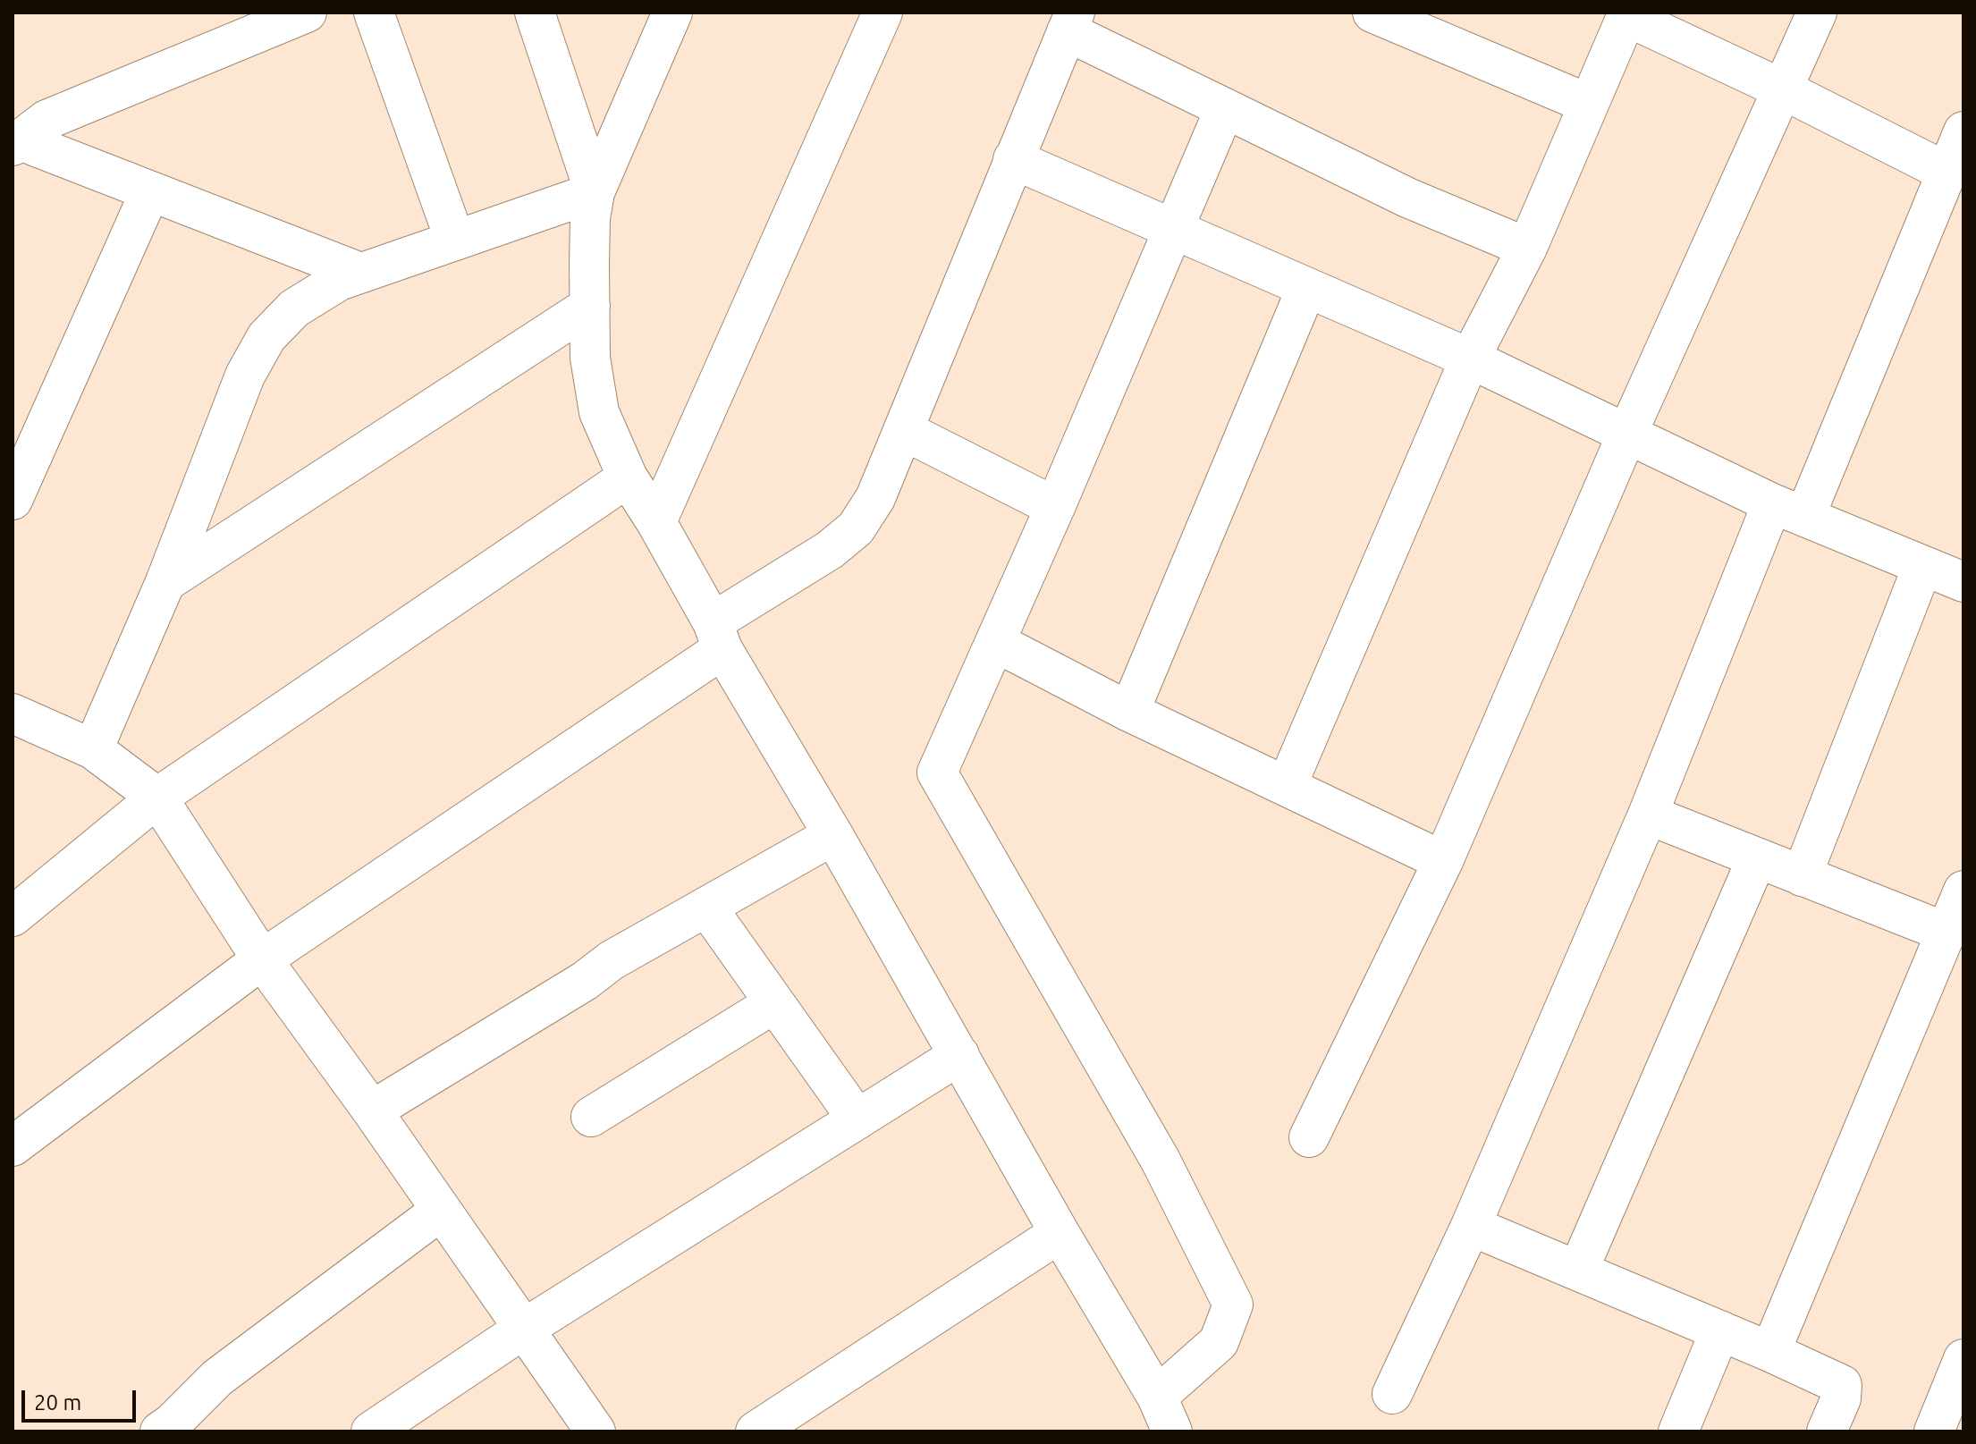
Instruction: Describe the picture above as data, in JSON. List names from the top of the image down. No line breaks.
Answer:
{"scale_bar":"20 m"}
